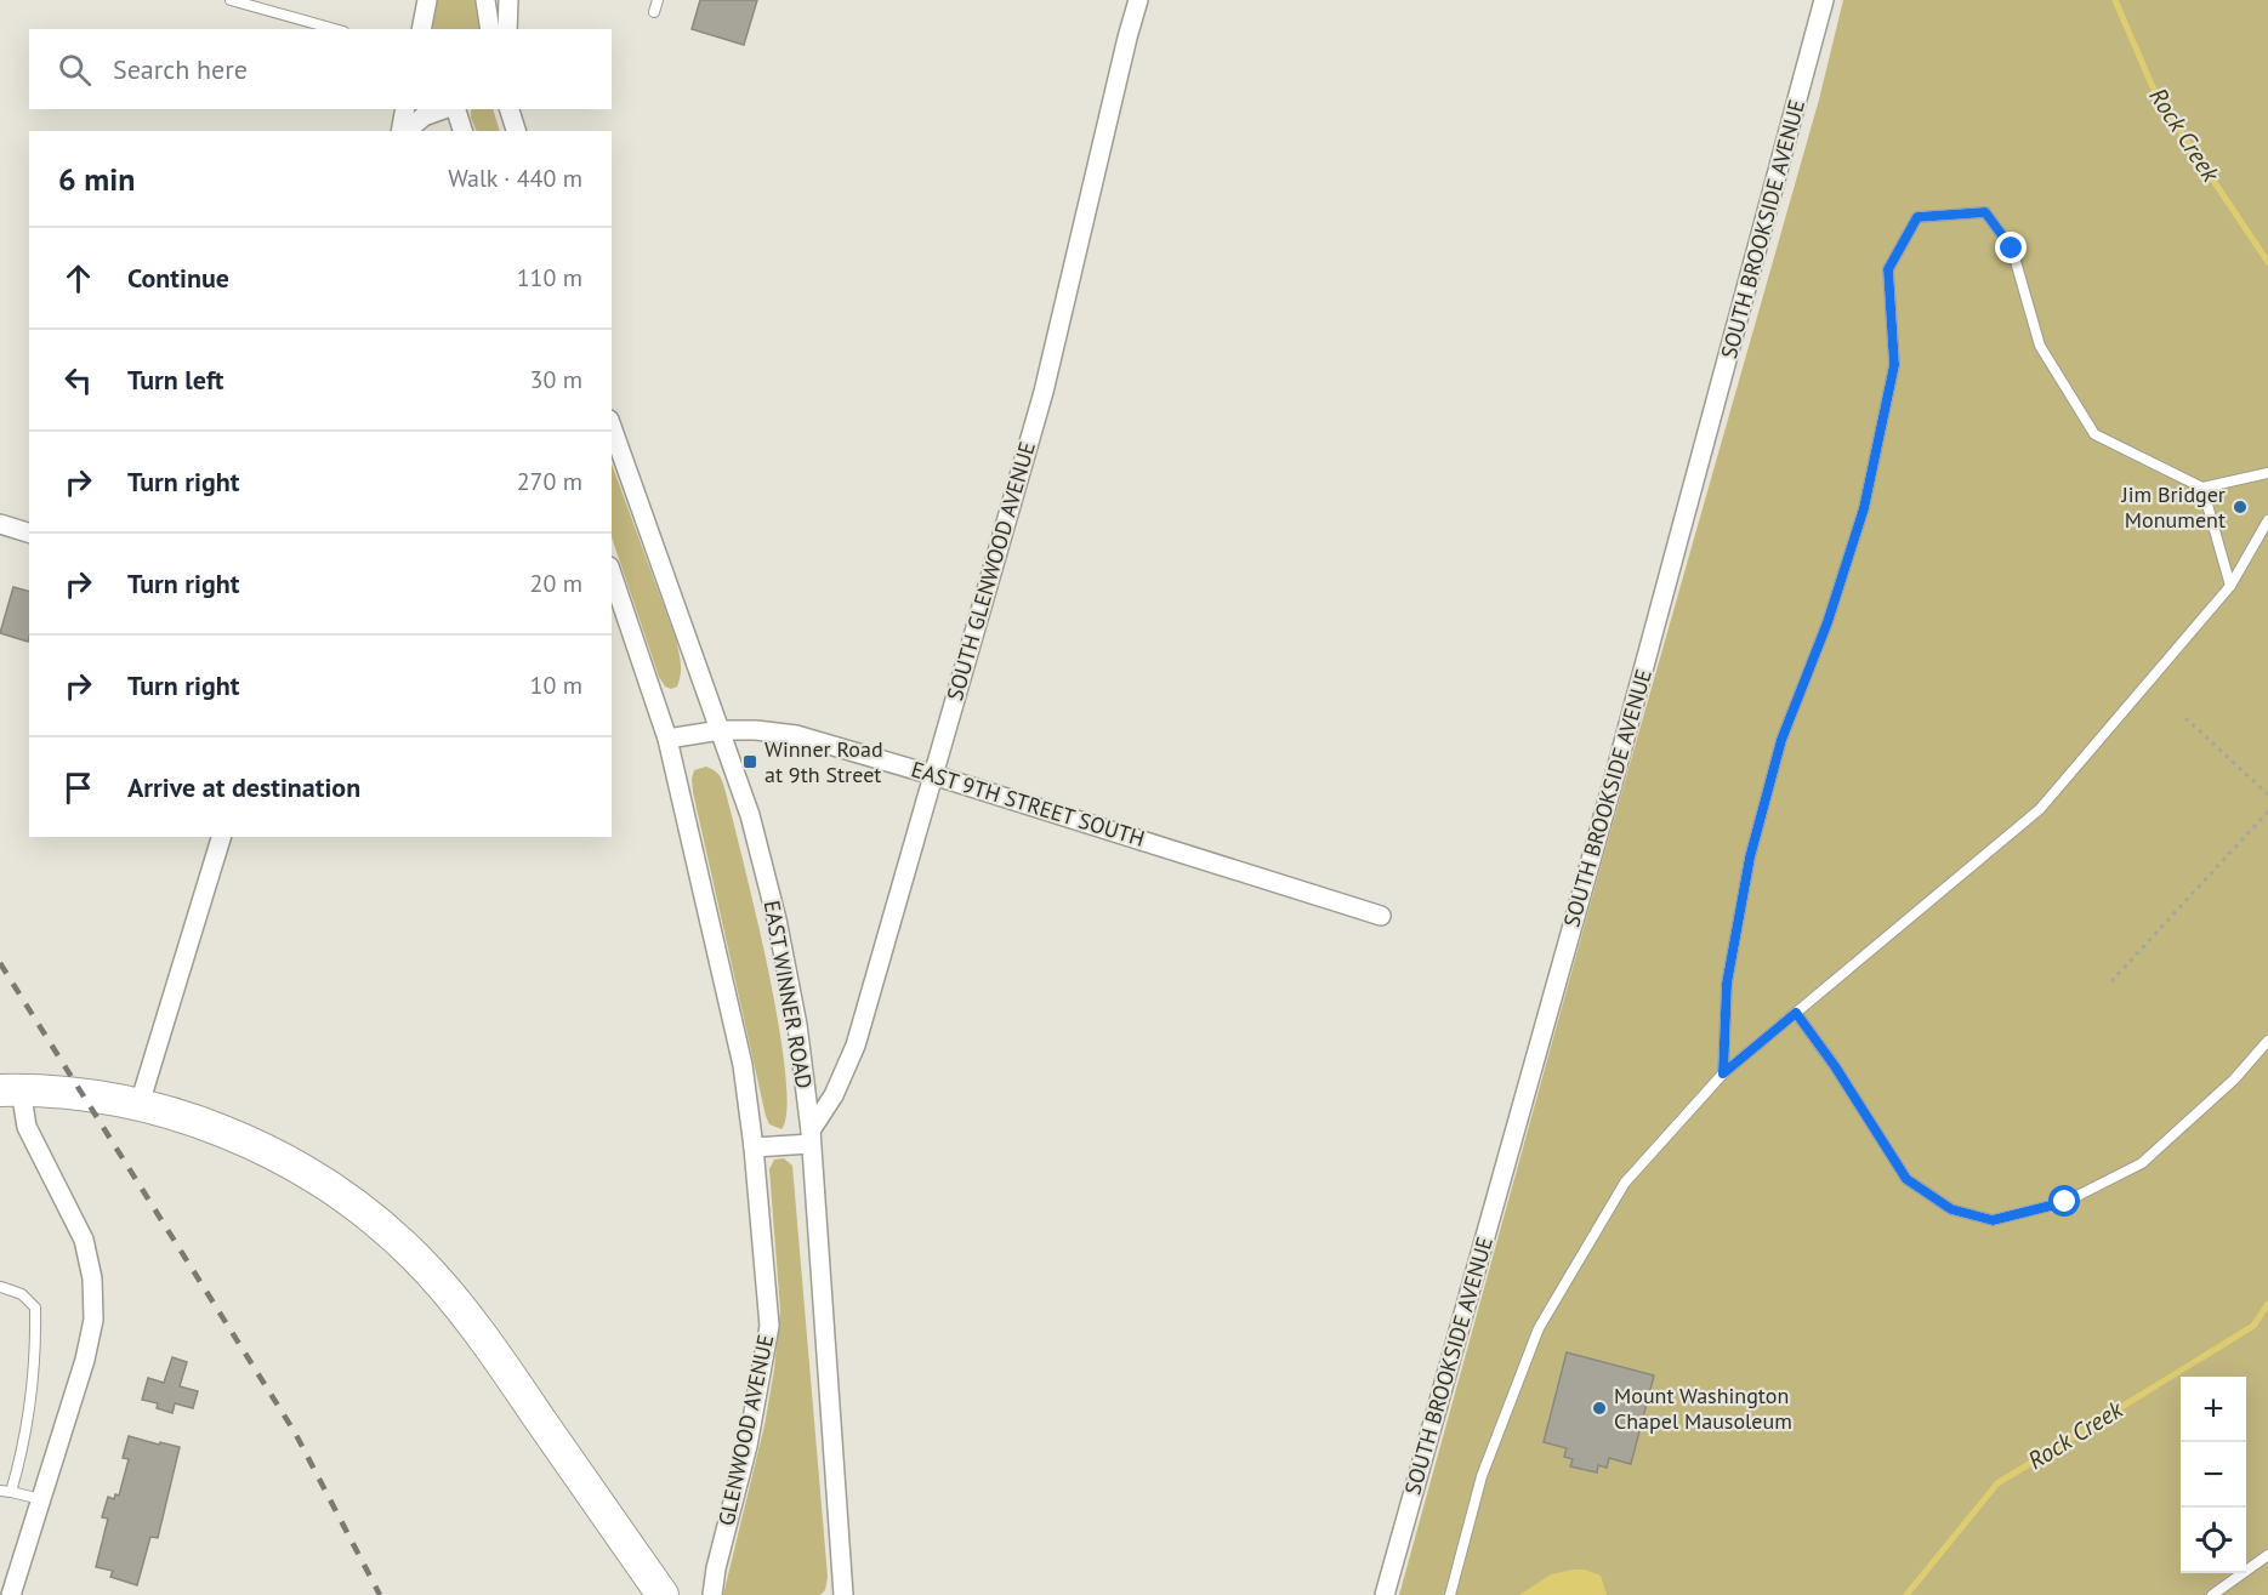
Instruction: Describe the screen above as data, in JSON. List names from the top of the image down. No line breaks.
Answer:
{"streets":{"street":["SOUTH BROOKSIDE AVENUE","SOUTH GLENWOOD AVENUE","EAST 9TH STREET SOUTH","EAST WINNER ROAD","GLENWOOD AVENUE"]},"crossings":[["SOUTH GLENWOOD AVENUE","EAST 9TH STREET SOUTH"],["SOUTH GLENWOOD AVENUE","EAST WINNER ROAD"],["EAST 9TH STREET SOUTH","EAST WINNER ROAD"]],"water":["Rock Creek"],"places":{"other":["Jim Bridger Monument","Mount Washington Chapel Mausoleum"],"transit":["Winner Road at 9th Street"]},"page":{"search":"Search here","heading":["6 min","Walk · 440 m"],"list":[["Continue","110 m"],["Turn left","30 m"],["Turn right","270 m"],["Turn right","20 m"],["Turn right","10 m"],"Arrive at destination"],"map_buttons":["+","−"]}}
